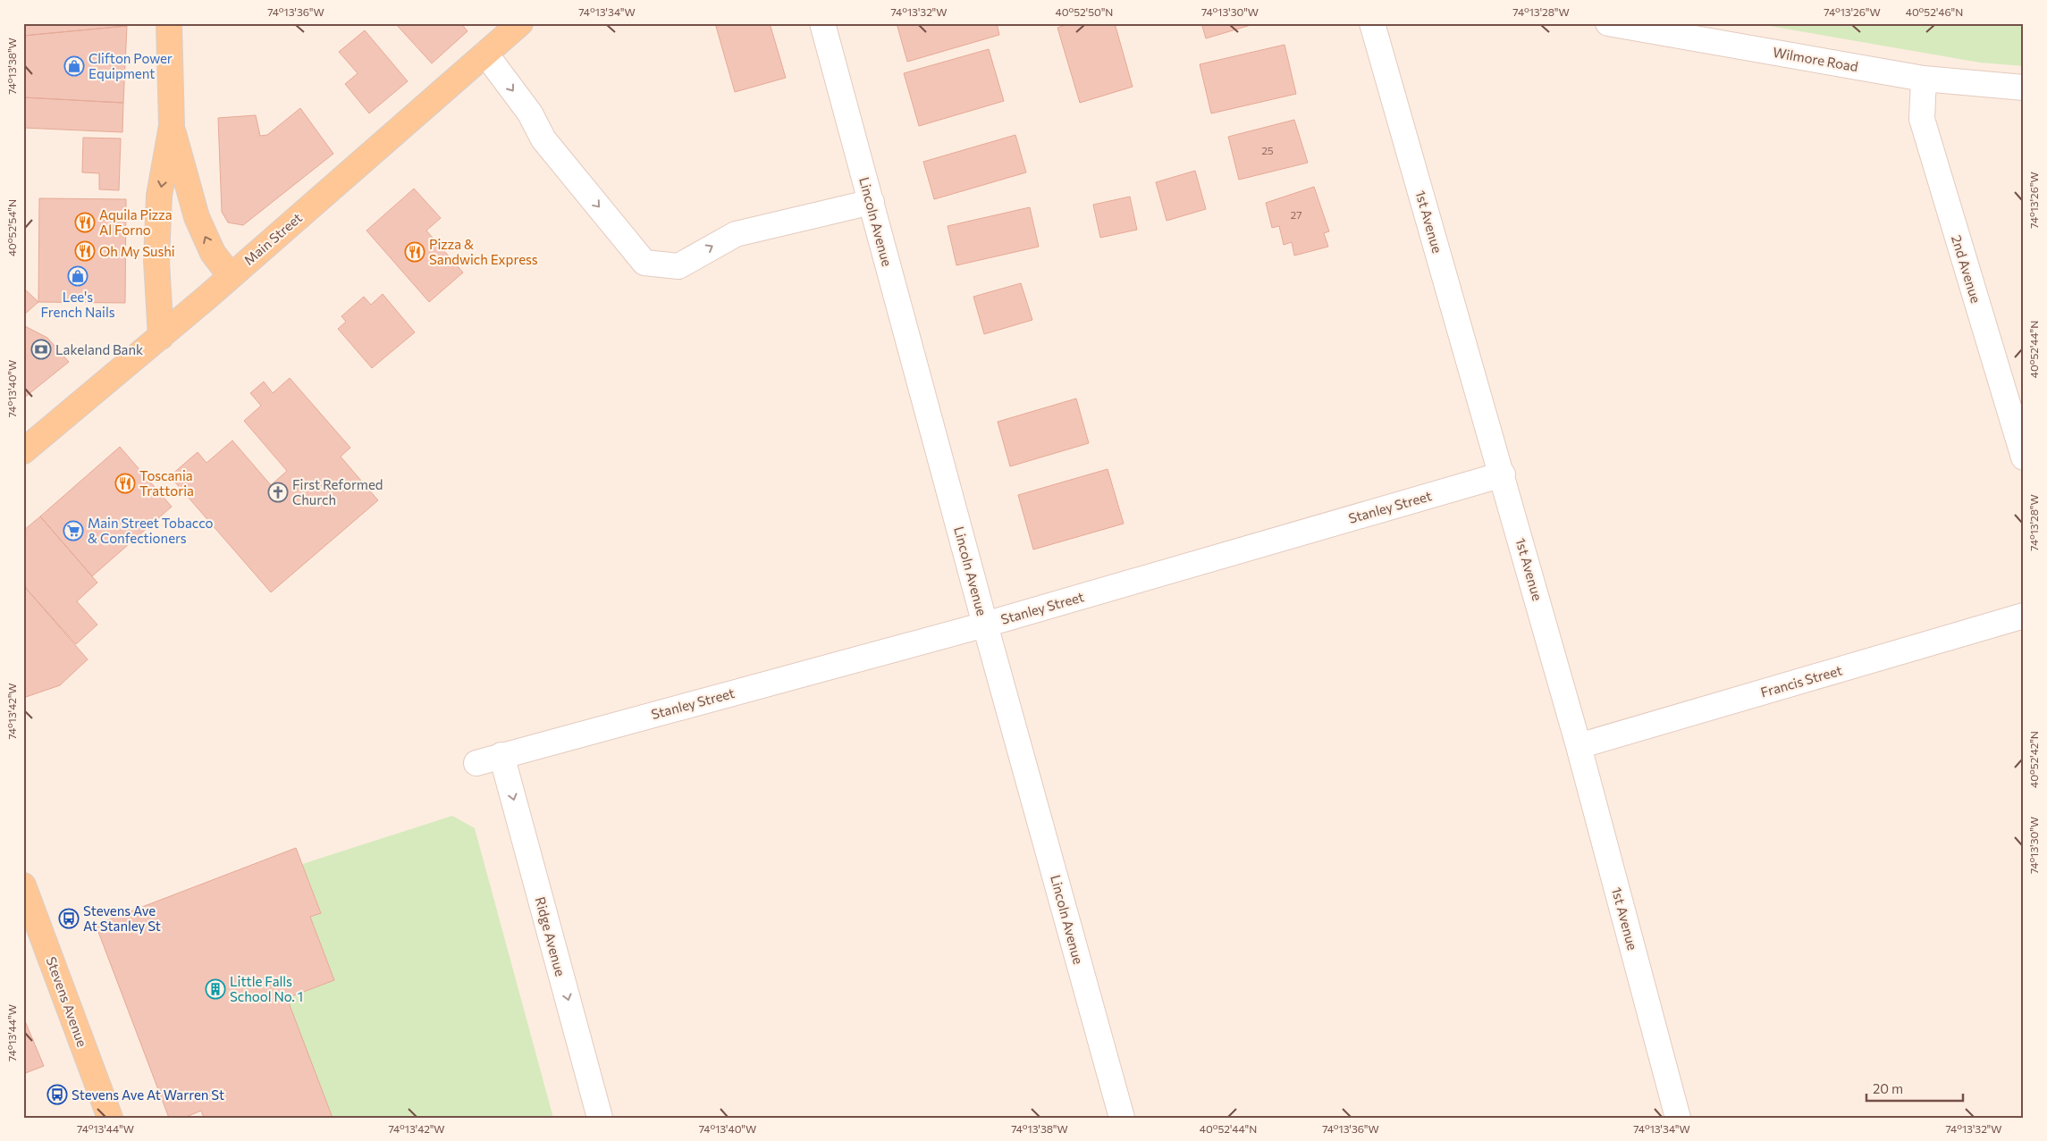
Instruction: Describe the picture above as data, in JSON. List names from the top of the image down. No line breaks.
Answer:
{"streets":{"main road":["Main Street","Stevens Avenue"],"street":["Wilmore Road","Lincoln Avenue","1st Avenue","2nd Avenue","Stanley Street","Francis Street","Ridge Avenue"]},"crossings":[["Wilmore Road","2nd Avenue"],["Lincoln Avenue","Stanley Street"],["1st Avenue","Stanley Street"],["1st Avenue","Francis Street"],["Stanley Street","Ridge Avenue"]],"one_way":["Ridge Avenue"],"places":{"shop":["Clifton Power Equipment","Lee's French Nails"],"restaurant":["Aquila Pizza Al Forno","Oh My Sushi","Pizza & Sandwich Express","Toscania Trattoria"],"bank":["Lakeland Bank"],"church":["First Reformed Church"],"supermarket":["Main Street Tobacco & Confectioners"],"bus stop":["Stevens Ave At Stanley St","Stevens Ave At Warren St"],"building":["Little Falls School No. 1"]},"house_numbers":["25","27"],"scale_bar":"20 m","coordinates":["74°13'36\"W","74°13'34\"W","74°13'32\"W","40°52'50\"N","74°13'30\"W","74°13'28\"W","74°13'26\"W","40°52'46\"N","74°13'38\"W","40°52'54\"N","40°52'44\"N","74°13'40\"W","74°13'42\"W","40°52'42\"N","74°13'44\"W"]}
